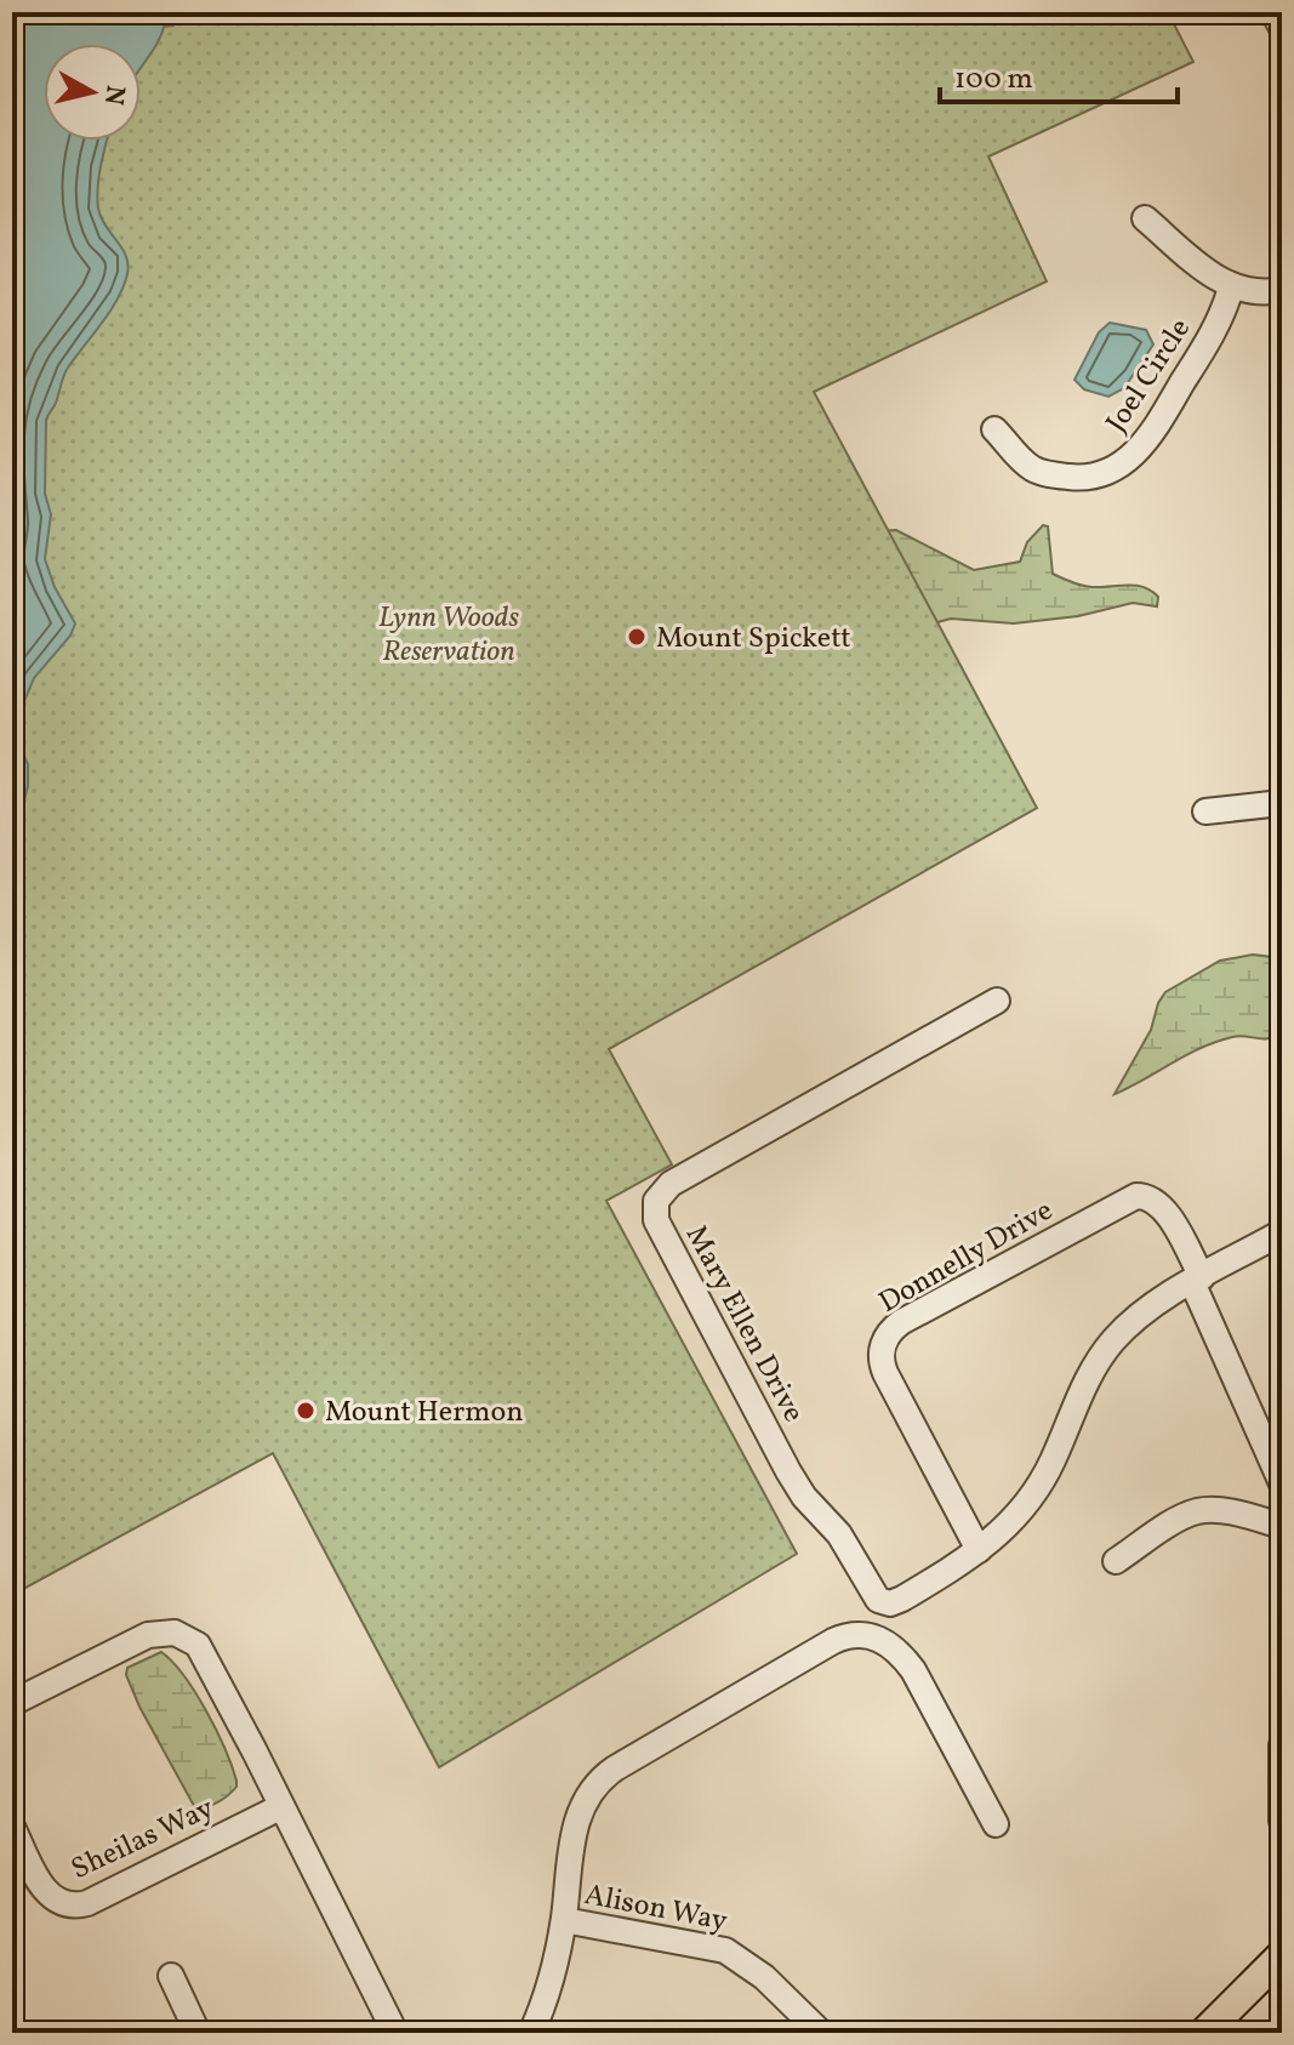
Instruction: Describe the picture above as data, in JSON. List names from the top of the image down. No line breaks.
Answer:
{"streets":{"street":["Joel Circle","Donnelly Drive","Mary Ellen Drive","Sheilas Way","Alison Way"]},"crossings":[["Donnelly Drive","Mary Ellen Drive"]],"parks":["Lynn Woods Reservation"],"places":["Mount Spickett","Mount Hermon"],"scale_bar":"100 m","north":"right"}
